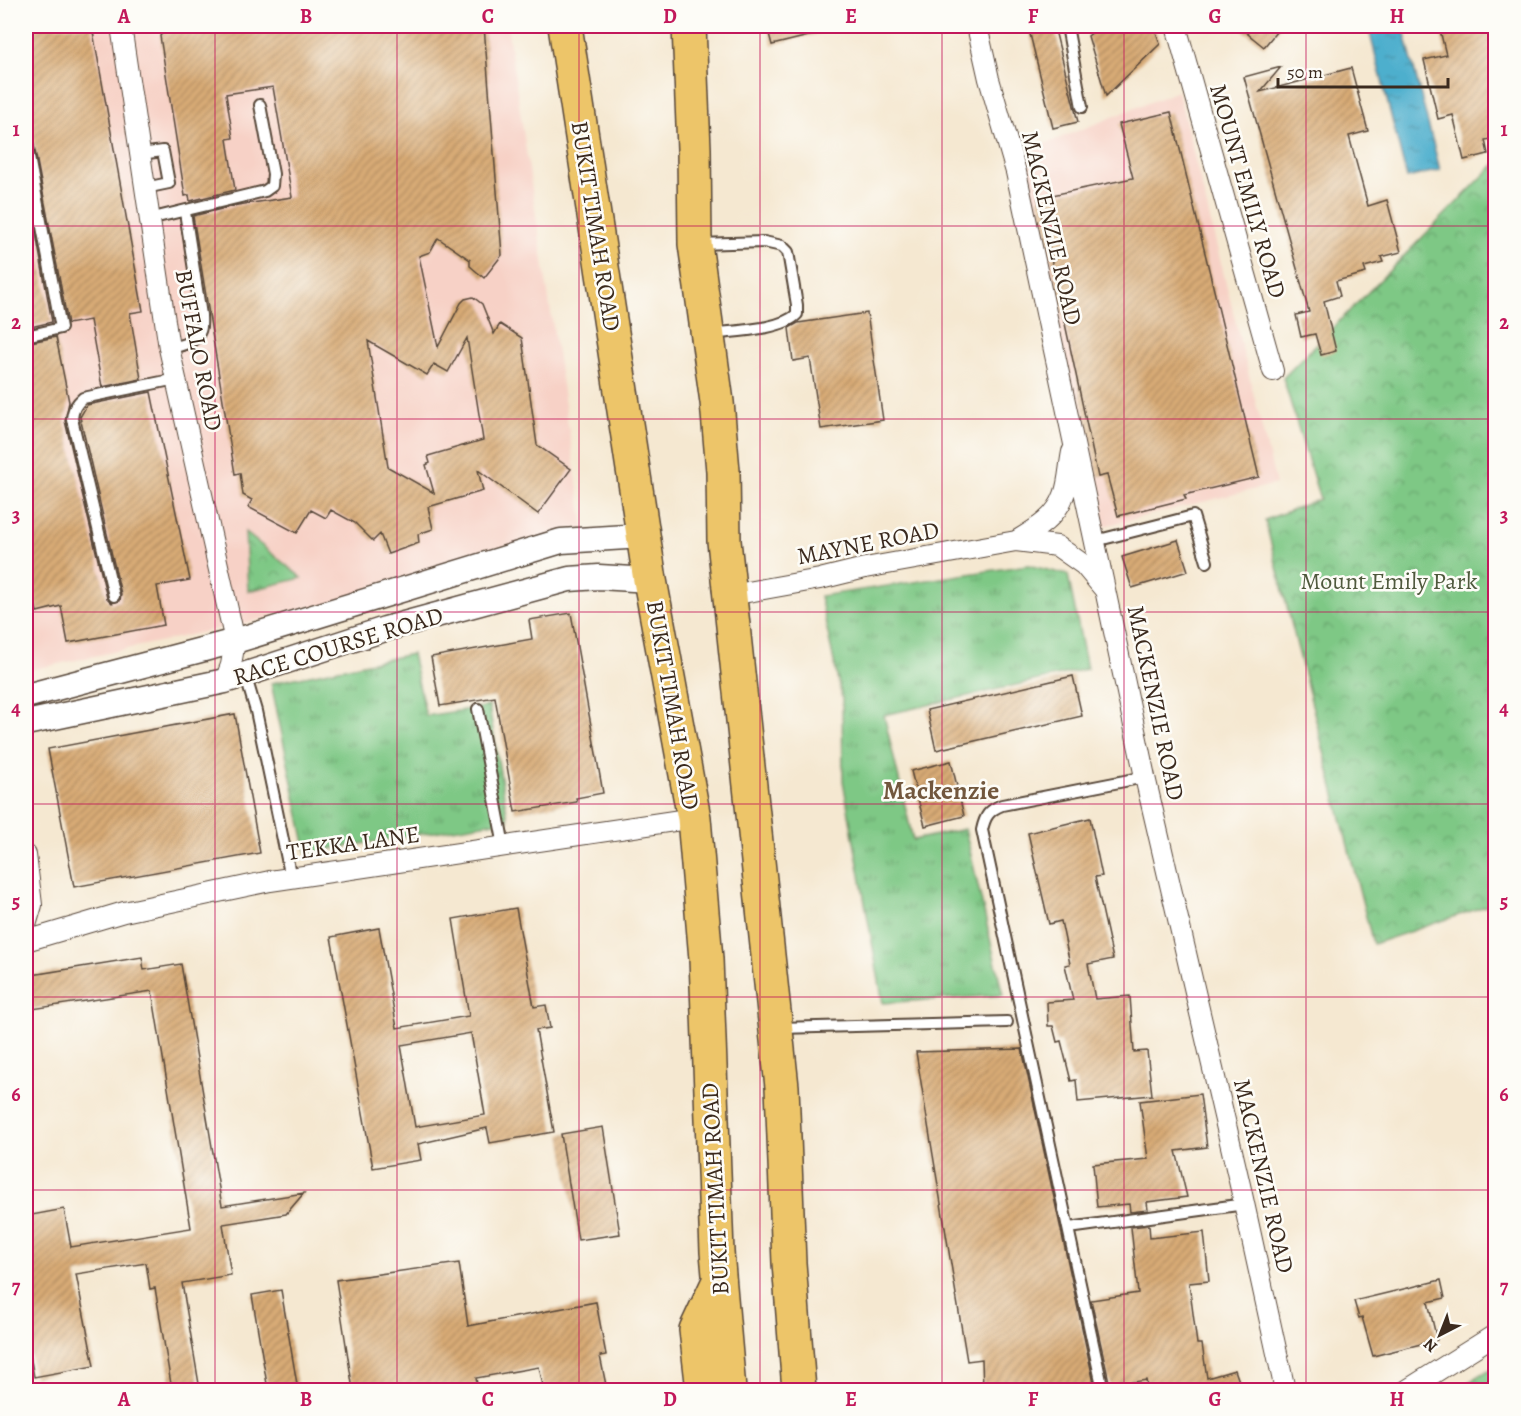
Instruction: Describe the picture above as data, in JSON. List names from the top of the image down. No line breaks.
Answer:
{"streets":{"highway":["BUKIT TIMAH ROAD"],"street":["MOUNT EMILY ROAD","MACKENZIE ROAD","BUFFALO ROAD","MAYNE ROAD","RACE COURSE ROAD","TEKKA LANE"]},"crossings":[["BUKIT TIMAH ROAD","RACE COURSE ROAD"],["BUKIT TIMAH ROAD","TEKKA LANE"],["MACKENZIE ROAD","MAYNE ROAD"],["BUFFALO ROAD","RACE COURSE ROAD"]],"districts":["Mackenzie"],"parks":["Mount Emily Park"],"scale_bar":"50 m","north":"bottom left","grid":{"columns":["A","B","C","D","E","F","G","H"],"rows":["1","2","3","4","5","6","7"]}}
